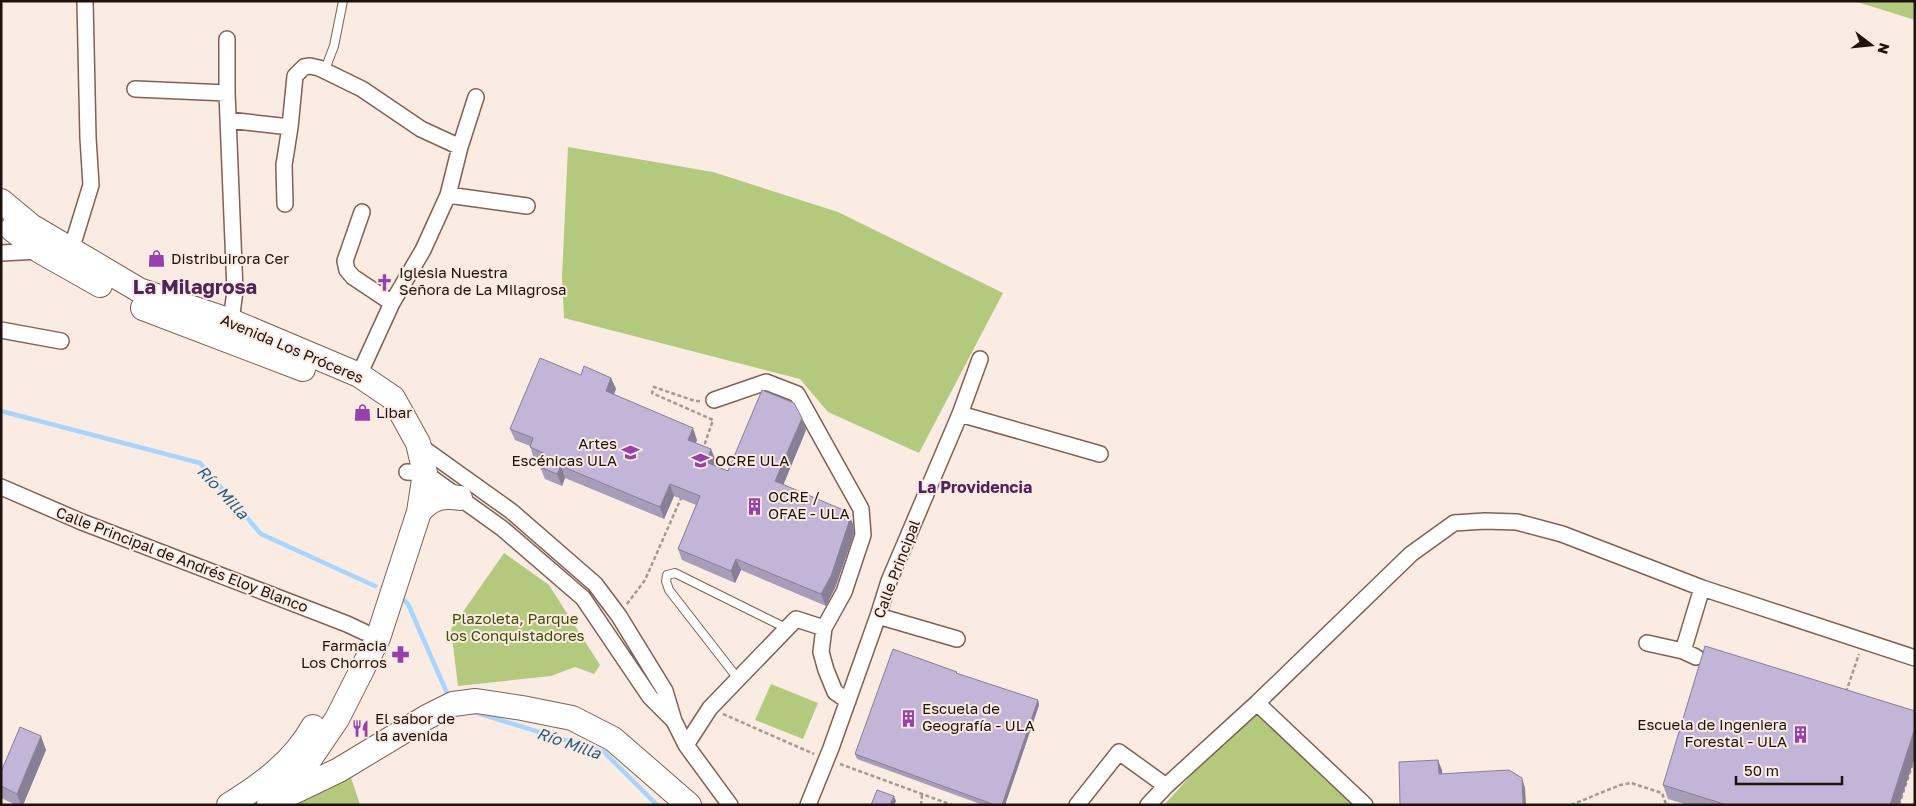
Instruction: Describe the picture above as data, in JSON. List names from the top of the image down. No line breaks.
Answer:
{"streets":{"highway":["Avenida Los Próceres"],"street":["Calle Principal de Andrés Eloy Blanco","Calle Principal"]},"crossings":[["Avenida Los Próceres","Calle Principal de Andrés Eloy Blanco"]],"districts":["La Milagrosa","La Providencia"],"water":["Río Milla"],"parks":["Plazoleta, Parque los Conquistadores"],"places":{"shop":["Distribuirora Cer","Libar"],"church":["Iglesia Nuestra Señora de La Milagrosa"],"school or university":["Artes Escénicas ULA","OCRE ULA"],"building":["OCRE / OFAE - ULA","Escuela de Geografía - ULA","Escuela de Ingeniera Forestal - ULA"],"pharmacy":["Farmacia Los Chorros"],"restaurant":["El sabor de la avenida"]},"scale_bar":"50 m","north":"right"}
